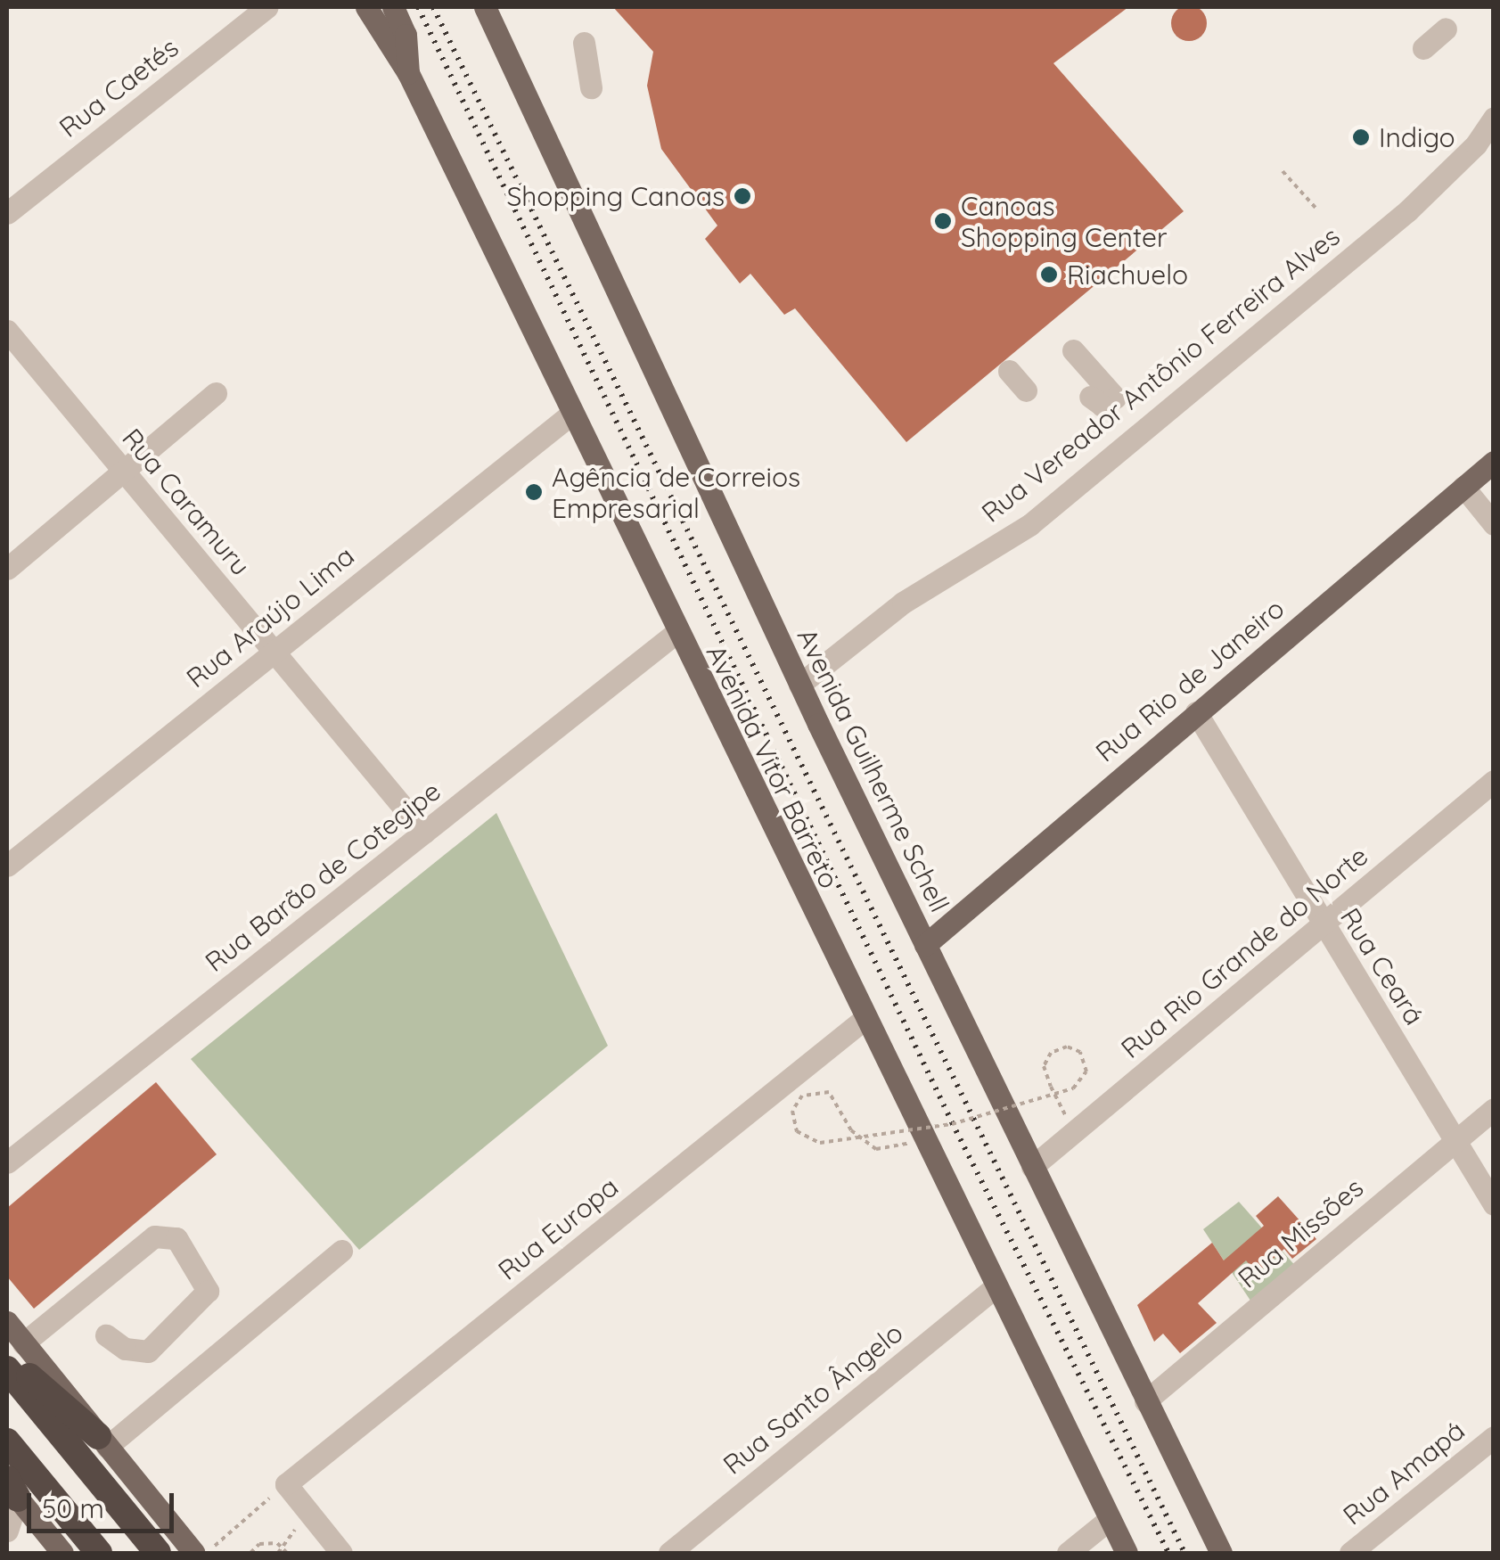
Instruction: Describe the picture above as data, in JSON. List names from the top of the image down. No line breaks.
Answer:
{"streets":{"main road":["Rua Rio de Janeiro","Avenida Vitor Barreto","Avenida Guilherme Schell"],"street":["Rua Caetés","Rua Vereador Antônio Ferreira Alves","Rua Caramuru","Rua Araújo Lima","Rua Barão de Cotegipe","Rua Rio Grande do Norte","Rua Ceará","Rua Europa","Rua Missões","Rua Santo Ângelo","Rua Amapá"]},"crossings":[["Rua Vereador Antônio Ferreira Alves","Avenida Guilherme Schell"],["Rua Caramuru","Rua Araújo Lima"],["Rua Caramuru","Rua Barão de Cotegipe"],["Rua Araújo Lima","Avenida Vitor Barreto"],["Rua Rio de Janeiro","Avenida Guilherme Schell"],["Rua Rio de Janeiro","Rua Ceará"],["Avenida Vitor Barreto","Rua Barão de Cotegipe"],["Avenida Vitor Barreto","Rua Europa"],["Avenida Vitor Barreto","Rua Santo Ângelo"],["Avenida Guilherme Schell","Rua Rio Grande do Norte"],["Avenida Guilherme Schell","Rua Missões"],["Rua Rio Grande do Norte","Rua Ceará"],["Rua Ceará","Rua Missões"]],"places":["Indigo","Shopping Canoas","Canoas Shopping Center","Riachuelo","Agência de Correios Empresarial"],"scale_bar":"50 m"}
